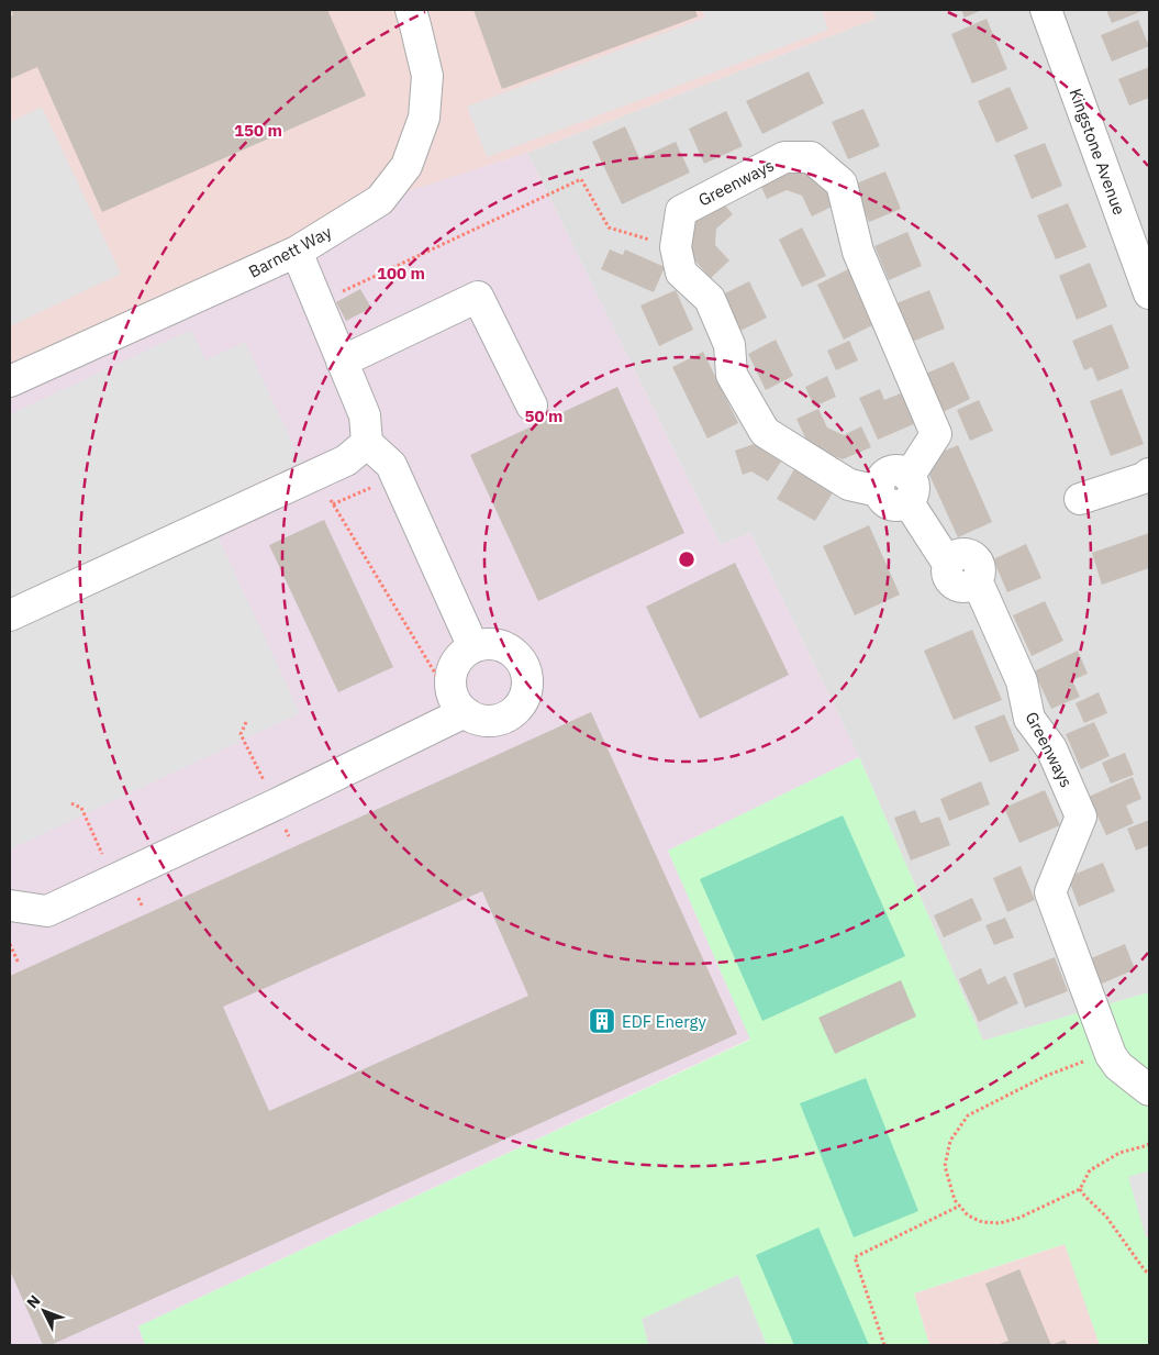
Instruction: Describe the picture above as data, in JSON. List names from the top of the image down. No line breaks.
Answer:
{"streets":{"street":["Kingstone Avenue","Greenways","Barnett Way"]},"places":{"building":["EDF Energy"]},"north":"top left","rings":["150 m","100 m","50 m"]}
